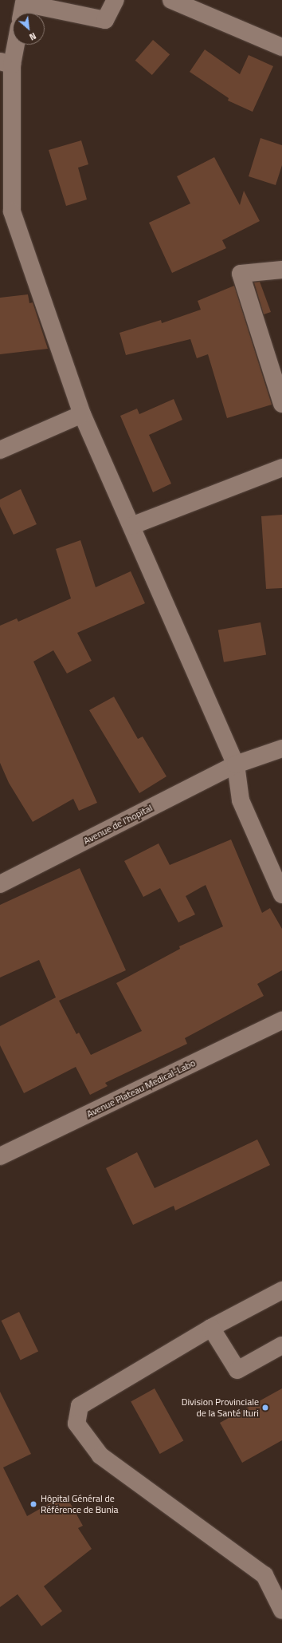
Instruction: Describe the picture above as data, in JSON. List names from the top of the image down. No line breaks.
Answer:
{"streets":{"street":["Avenue de l'hopital","Avenue Plateau Medical-Labo"]},"places":["Division Provinciale de la Santé Ituri","Hôpital Général de Référence de Bunia"],"north":"bottom right"}
